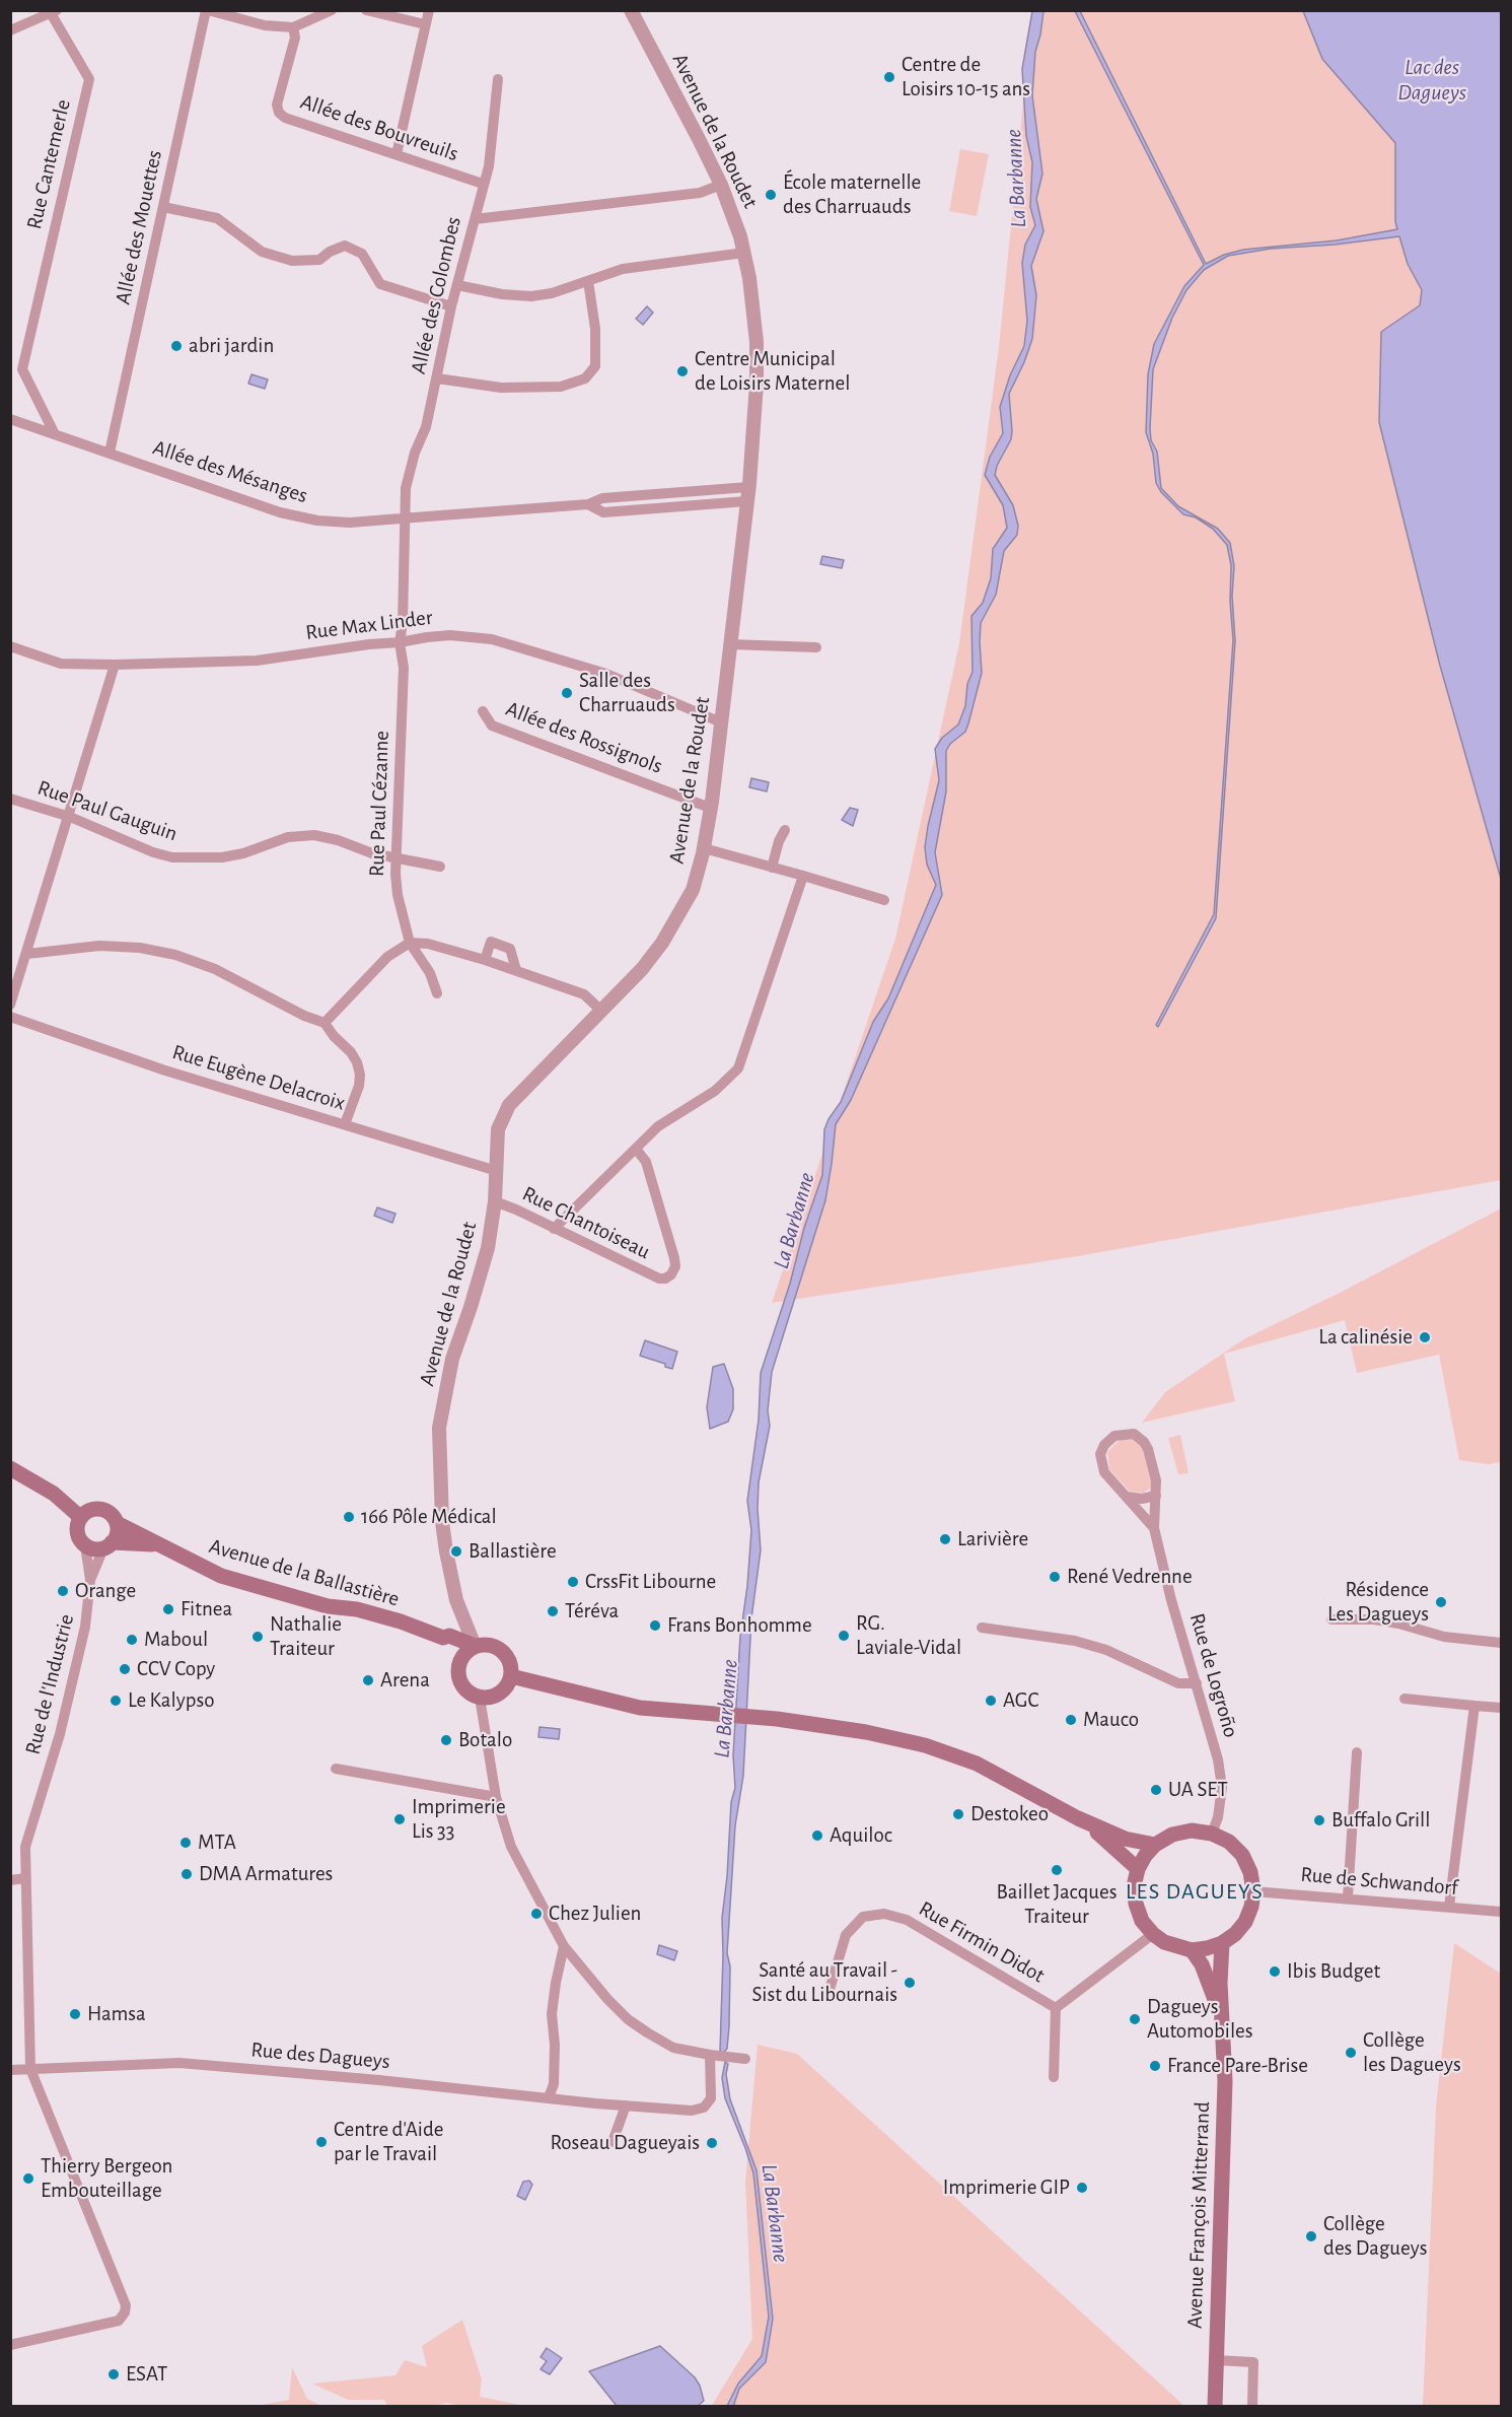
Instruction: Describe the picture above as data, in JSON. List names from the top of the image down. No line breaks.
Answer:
{"streets":{"main road":["Avenue de la Ballastière","Avenue François Mitterrand"],"street":["Allée des Bouvreuils","Avenue de la Roudet","Rue Cantemerle","Allée des Mouettes","Allée des Colombes","Allée des Mésanges","Rue Max Linder","Allée des Rossignols","Rue Paul Cézanne","Rue Paul Gauguin","Rue Eugène Delacroix","Rue Chantoiseau","Rue de Logroño","Rue de l'Industrie","Rue de Schwandorf","Rue Firmin Didot","Rue des Dagueys"]},"crossings":[["Allée des Bouvreuils","Allée des Colombes"],["Avenue de la Roudet","Allée des Mésanges"],["Avenue de la Roudet","Rue Max Linder"],["Avenue de la Roudet","Allée des Rossignols"],["Avenue de la Roudet","Rue Eugène Delacroix"],["Avenue de la Roudet","Rue Chantoiseau"],["Avenue de la Roudet","Avenue de la Ballastière"],["Rue Cantemerle","Allée des Mésanges"],["Allée des Mouettes","Allée des Mésanges"],["Allée des Colombes","Allée des Mésanges"],["Allée des Colombes","Rue Max Linder"],["Allée des Colombes","Rue Paul Cézanne"],["Rue Max Linder","Rue Paul Cézanne"],["Rue Paul Cézanne","Rue Paul Gauguin"],["Avenue de la Ballastière","Rue de l'Industrie"],["Rue de Logroño","Rue de Schwandorf"],["Rue de Logroño","Rue Firmin Didot"],["Rue de Logroño","Avenue François Mitterrand"],["Rue de l'Industrie","Rue des Dagueys"],["Rue de Schwandorf","Rue Firmin Didot"],["Rue de Schwandorf","Avenue François Mitterrand"],["Rue Firmin Didot","Avenue François Mitterrand"]],"districts":["LES DAGUEYS"],"water":["Lac des Dagueys","La Barbanne"],"places":["Centre de Loisirs 10-15 ans","École maternelle des Charruauds","abri jardin","Centre Municipal de Loisirs Maternel","Salle des Charruauds","La calinésie","166 Pôle Médical","Larivière","Ballastière","René Vedrenne","CrssFit Libourne","Orange","Résidence Les Dagueys","Fitnea","Téréva","Frans Bonhomme","RG. Laviale-Vidal","Nathalie Traiteur","Maboul","CCV Copy","Arena","Le Kalypso","AGC","Mauco","Botalo","UA SET","Destokeo","Imprimerie Lis 33","Buffalo Grill","Aquiloc","MTA","Baillet Jacques Traiteur","DMA Armatures","Chez Julien","Ibis Budget","Santé au Travail - Sist du Libournais","Hamsa","Dagueys Automobiles","Collège les Dagueys","France Pare-Brise","Centre d'Aide par le Travail","Roseau Dagueyais","Thierry Bergeon Embouteillage","Imprimerie GIP","Collège des Dagueys","ESAT"]}
